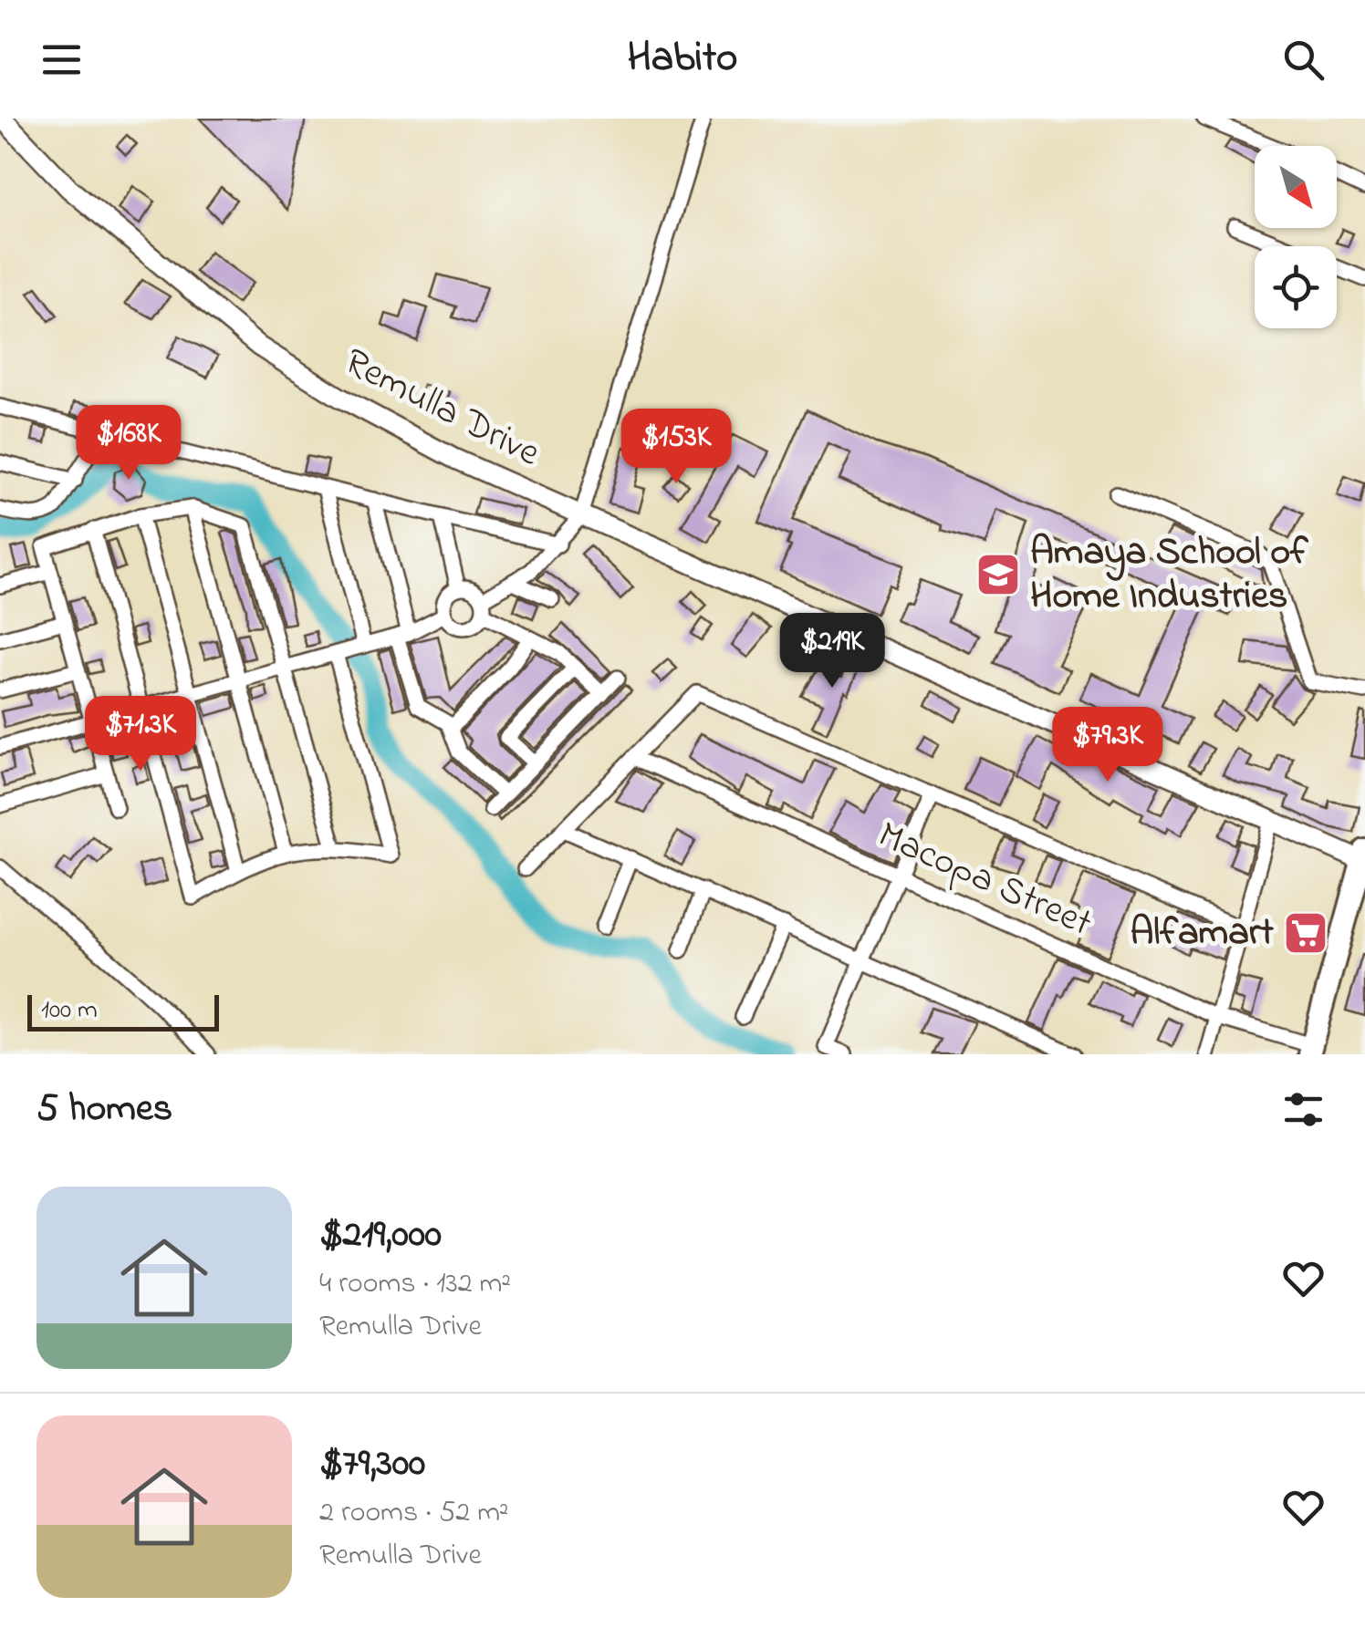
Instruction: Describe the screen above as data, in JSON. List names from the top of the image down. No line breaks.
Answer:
{"streets":{"main road":["Remulla Drive"],"street":["Macopa Street"]},"places":{"school or university":["Amaya School of Home Industries"],"supermarket":["Alfamart"]},"scale_bar":"100 m","north":"bottom right","page":{"header":"Habito","price":["$168K","$153K","$219K","$71.3K","$79.3K"],"scale":"100 m","heading":"5 homes","list":[{"name":"$219,000","note":"4 rooms · 132 m² · Remulla Drive"},{"name":"$79,300","note":"2 rooms · 52 m² · Remulla Drive"}]}}
